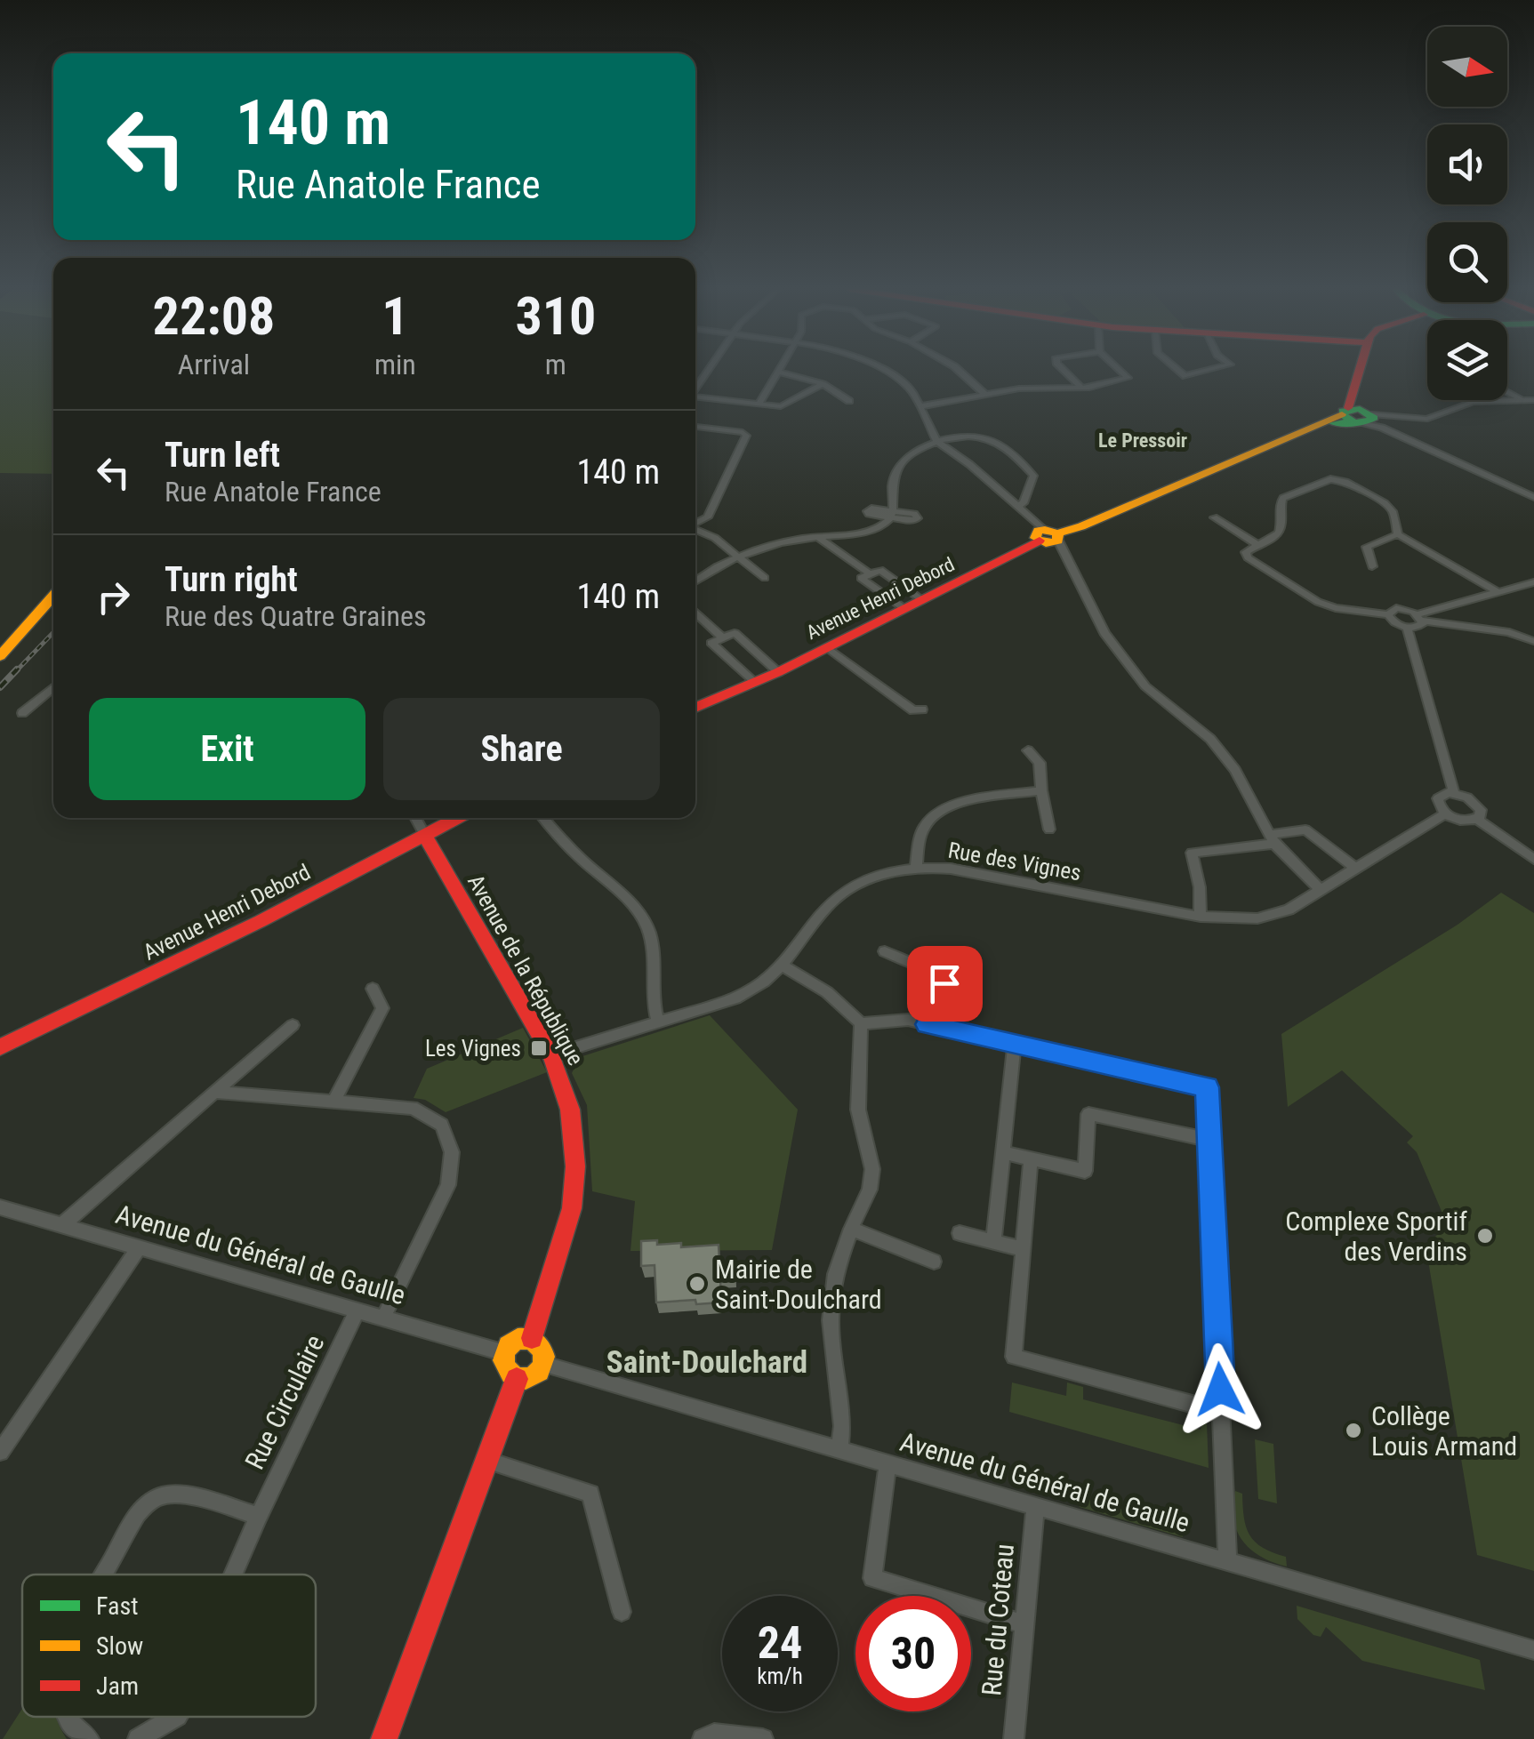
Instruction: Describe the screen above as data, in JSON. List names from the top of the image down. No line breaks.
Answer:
{"streets":{"street":["Avenue Henri Debord","Rue des Vignes","Avenue de la République","Avenue du Général de Gaulle","Rue Circulaire","Rue du Coteau"]},"crossings":[["Avenue Henri Debord","Avenue de la République"],["Rue des Vignes","Avenue de la République"],["Avenue de la République","Avenue du Général de Gaulle"],["Avenue du Général de Gaulle","Rue Circulaire"],["Avenue du Général de Gaulle","Rue du Coteau"]],"districts":["Le Pressoir","Saint-Doulchard"],"places":{"transit":["Les Vignes"],"other":["Complexe Sportif des Verdins","Mairie de Saint-Doulchard","Collège Louis Armand"]},"legend":["Fast","Slow","Jam"],"north":"right","page":{"turn":["140 m","Rue Anatole France"],"eta":["22:08","Arrival","1","min","310","m"],"list":[{"name":"Turn left","note":"Rue Anatole France","value":"140 m"},{"name":"Turn right","note":"Rue des Quatre Graines","value":"140 m"}],"buttons":["Exit","Share"],"speed":"24 km/h","limit":"30"}}
